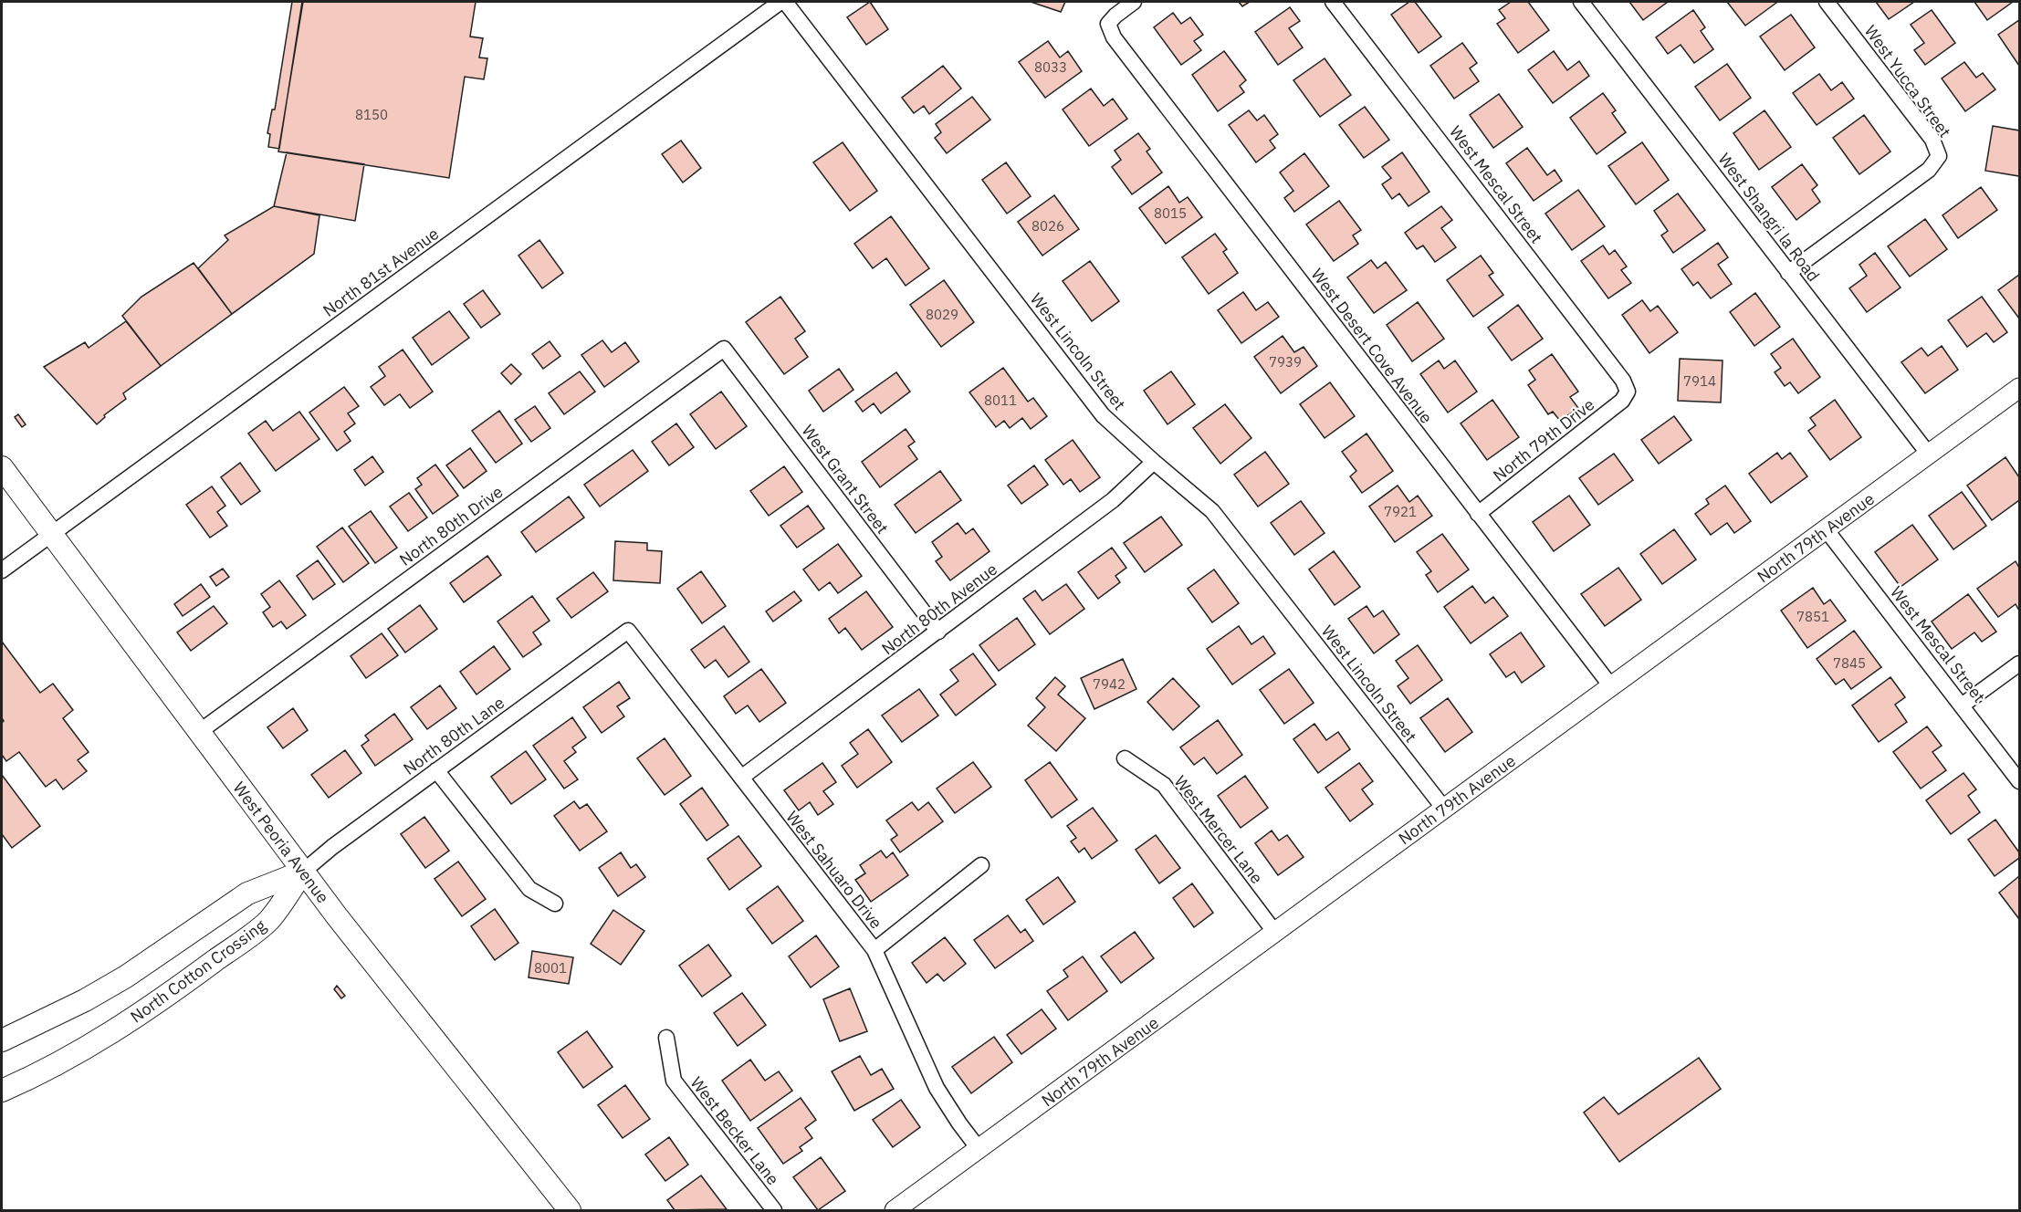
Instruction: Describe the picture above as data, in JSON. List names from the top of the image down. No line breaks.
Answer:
{"streets":{"main road":["West Peoria Avenue","North Cotton Crossing"],"street":["West Yucca Street","West Mescal Street","West Shangri la Road","North 81st Avenue","West Desert Cove Avenue","West Lincoln Street","North 79th Drive","West Grant Street","North 80th Drive","North 79th Avenue","North 80th Avenue","North 80th Lane","West Mercer Lane","West Sahuaro Drive","West Becker Lane"]},"crossings":[["West Yucca Street","West Shangri la Road"],["West Mescal Street","North 79th Drive"],["West Mescal Street","North 79th Avenue"],["West Shangri la Road","North 79th Avenue"],["North 81st Avenue","West Peoria Avenue"],["West Desert Cove Avenue","North 79th Drive"],["West Desert Cove Avenue","North 79th Avenue"],["West Lincoln Street","North 79th Avenue"],["West Lincoln Street","North 80th Avenue"],["West Grant Street","North 80th Drive"],["West Grant Street","North 80th Avenue"],["North 80th Drive","West Peoria Avenue"],["North 79th Avenue","West Mercer Lane"],["North 79th Avenue","West Sahuaro Drive"],["North 80th Avenue","West Sahuaro Drive"],["North 80th Lane","West Peoria Avenue"],["North 80th Lane","West Sahuaro Drive"],["North 80th Lane","North Cotton Crossing"],["West Peoria Avenue","North Cotton Crossing"]],"house_numbers":["8033","8150","8015","8026","8029","7939","7914","8011","7921","7851","7845","7942","8001"]}
